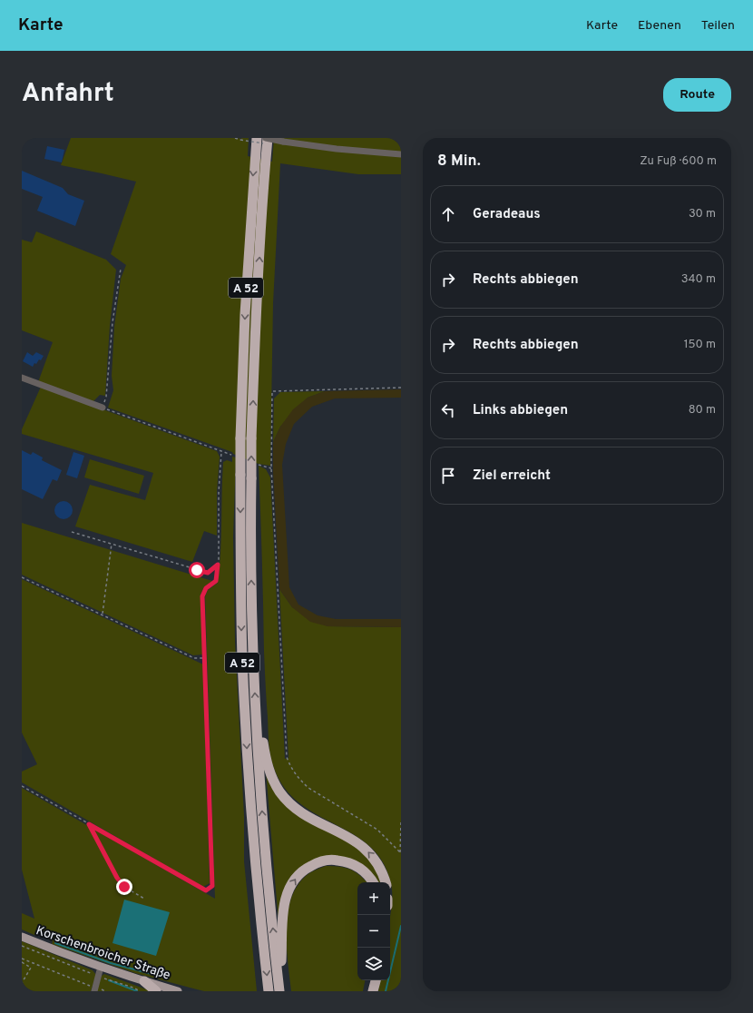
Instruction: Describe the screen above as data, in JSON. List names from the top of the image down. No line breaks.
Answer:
{"streets":{"highway":["A 52"],"main road":["Korschenbroicher Straße"]},"page":{"header":"Karte","nav":["Karte","Ebenen","Teilen"],"title":"Anfahrt","buttons":"Route","heading":["8 Min.","Zu Fuß · 600 m"],"list":[["Geradeaus","30 m"],["Rechts abbiegen","340 m"],["Rechts abbiegen","150 m"],["Links abbiegen","80 m"],"Ziel erreicht"],"map_buttons":["+","−"]}}
